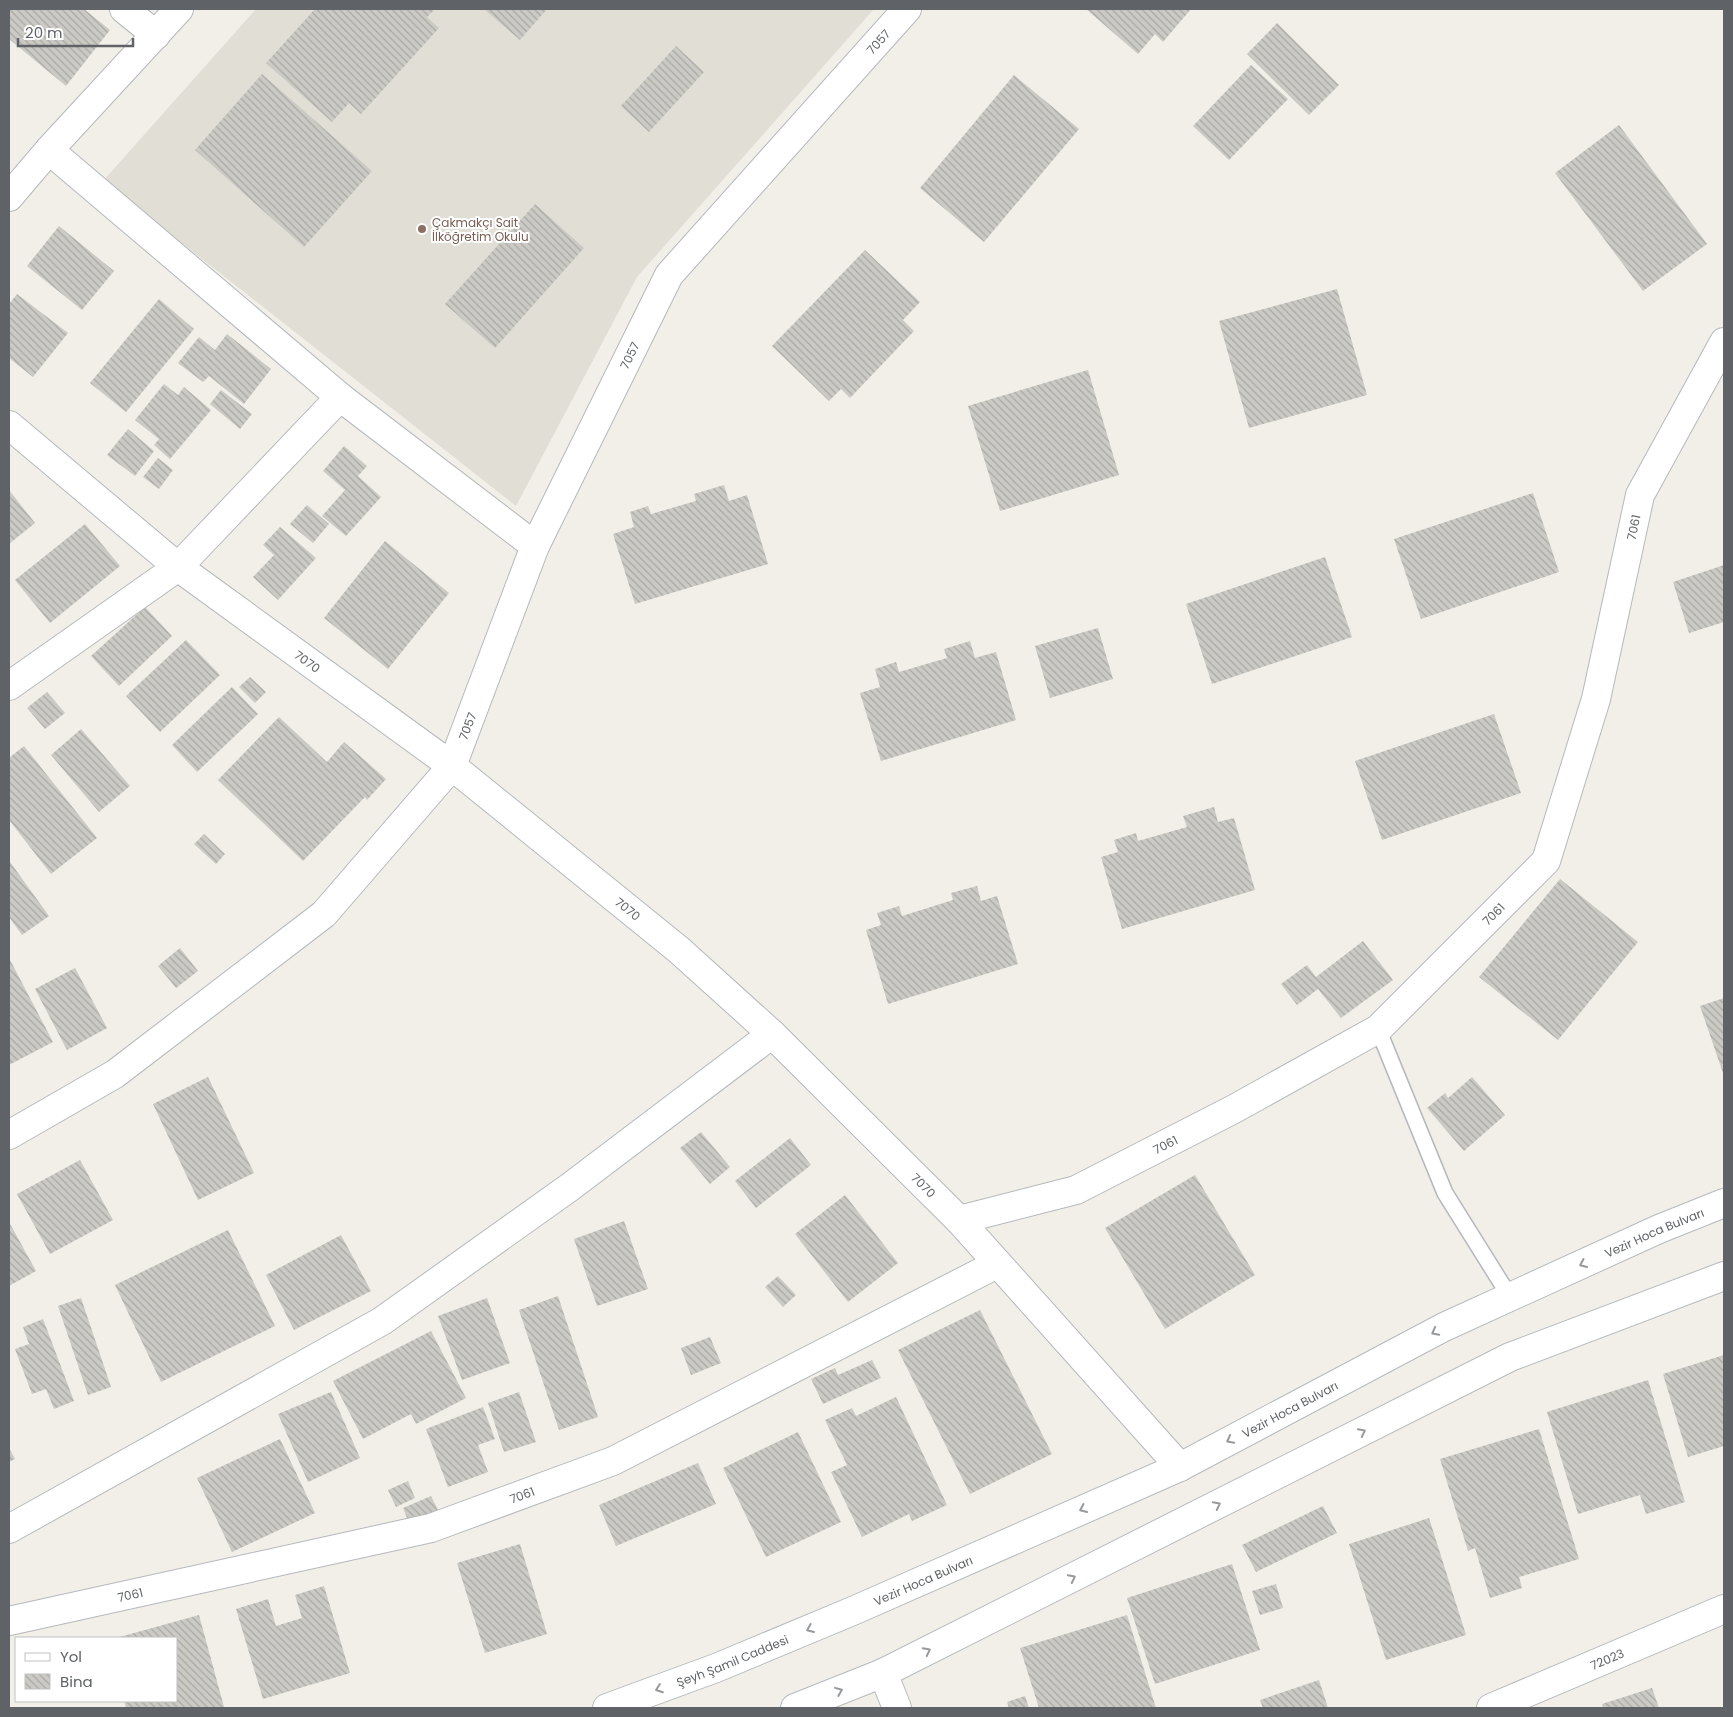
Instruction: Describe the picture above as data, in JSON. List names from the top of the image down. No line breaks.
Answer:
{"streets":{"street":["7057","7061","7070","Vezir Hoca Bulvarı","72023","Şeyh Şamil Caddesi"]},"crossings":[["7057","7070"],["7061","7070"],["7070","Vezir Hoca Bulvarı"],["Vezir Hoca Bulvarı","Şeyh Şamil Caddesi"]],"places":["Çakmakçı Sait İlköğretim Okulu"],"legend":["Yol","Bina"],"scale_bar":"20 m"}
